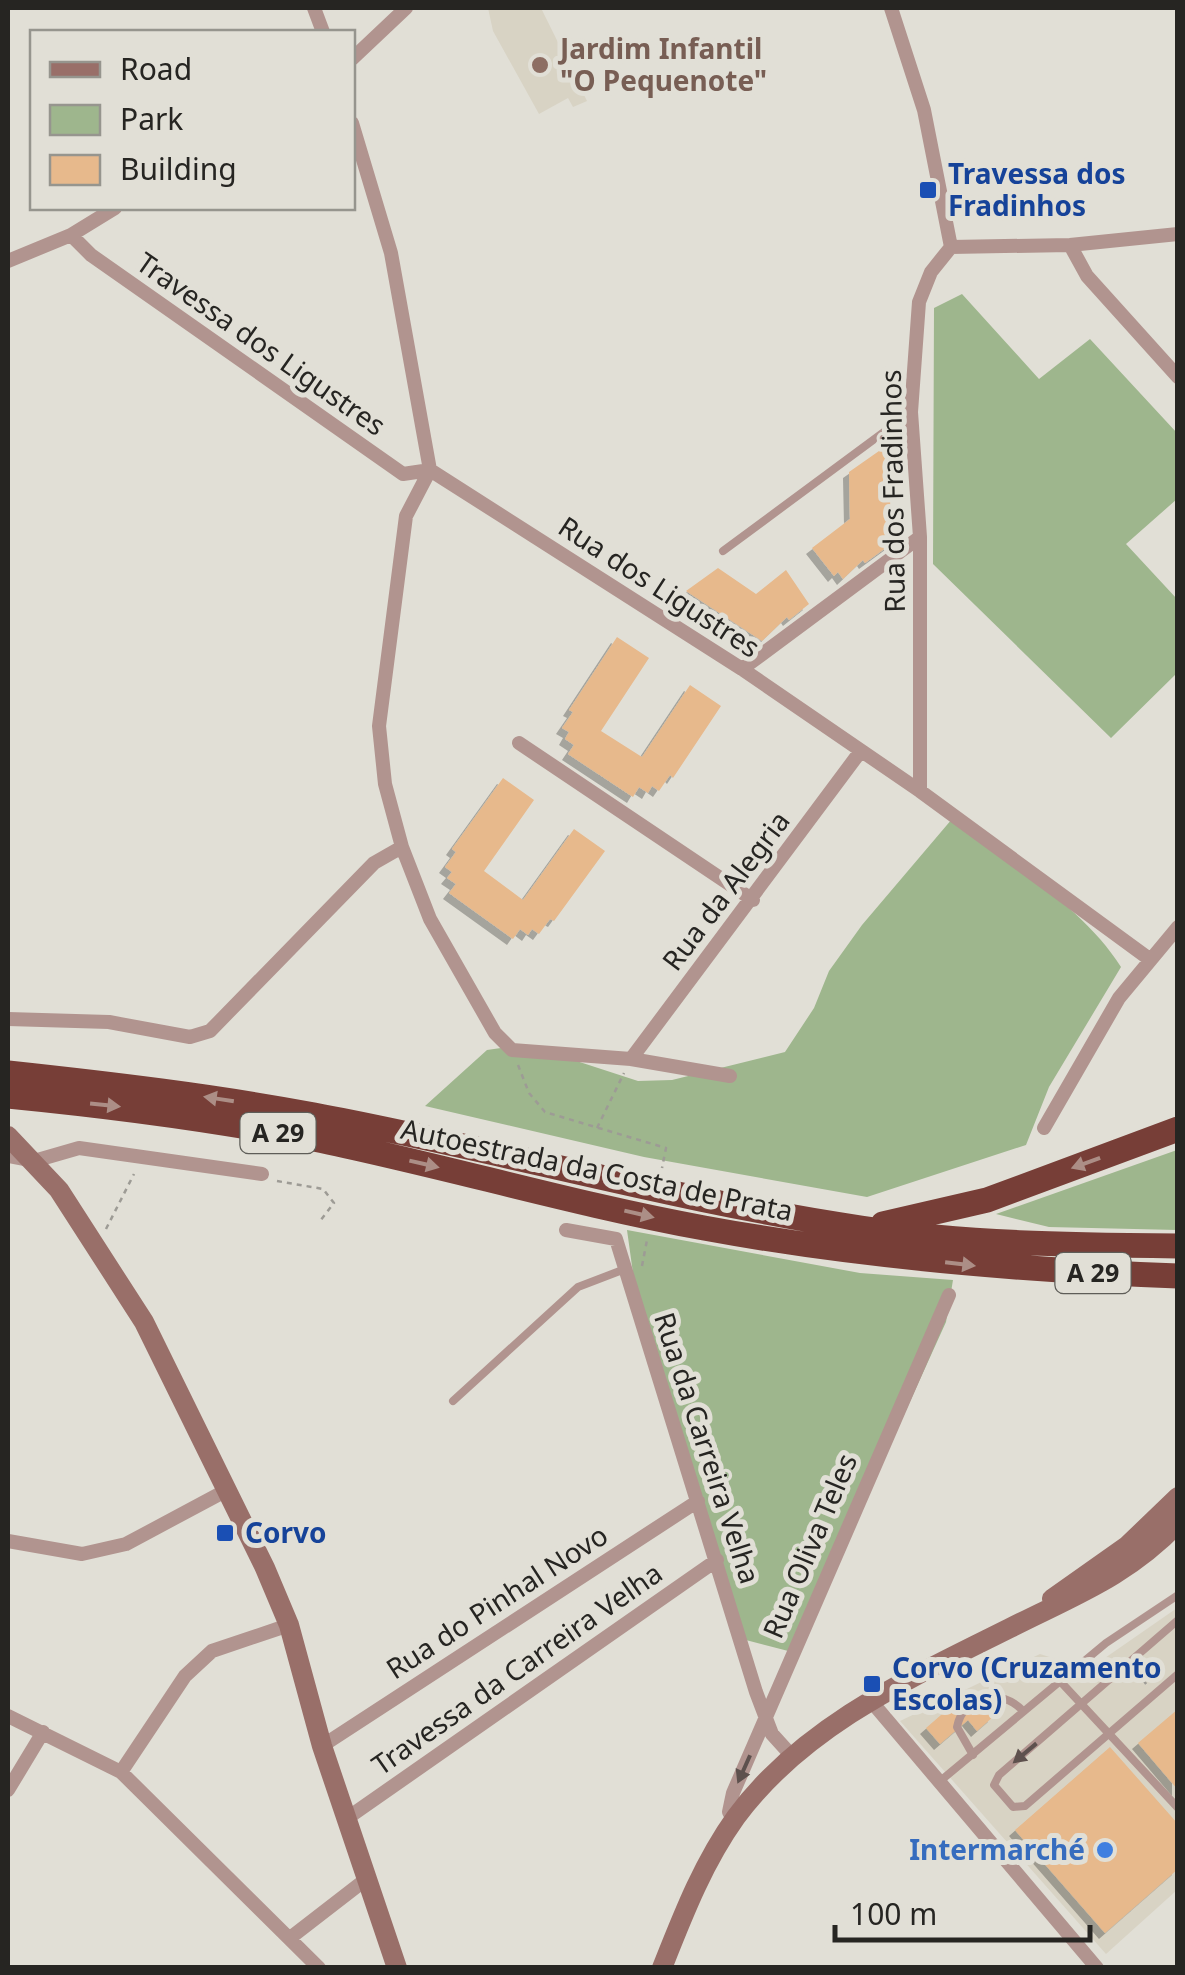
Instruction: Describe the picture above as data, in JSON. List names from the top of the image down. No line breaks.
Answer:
{"streets":{"highway":["A 29","Autoestrada da Costa de Prata"],"main road":["Rua Oliva Teles"],"street":["Travessa dos Ligustres","Rua dos Fradinhos","Rua dos Ligustres","Rua da Alegria","Rua da Carreira Velha","Rua do Pinhal Novo","Travessa da Carreira Velha"]},"crossings":[["Travessa dos Ligustres","Rua dos Ligustres"],["Rua dos Fradinhos","Rua dos Ligustres"],["Rua dos Ligustres","Rua da Alegria"],["Rua da Carreira Velha","Rua Oliva Teles"],["Rua da Carreira Velha","Rua do Pinhal Novo"],["Rua da Carreira Velha","Travessa da Carreira Velha"]],"places":{"other":["Jardim Infantil \"O Pequenote\"","Intermarché"],"transit":["Travessa dos Fradinhos","Corvo","Corvo (Cruzamento Escolas)"]},"legend":["Road","Park","Building"],"scale_bar":"100 m"}
